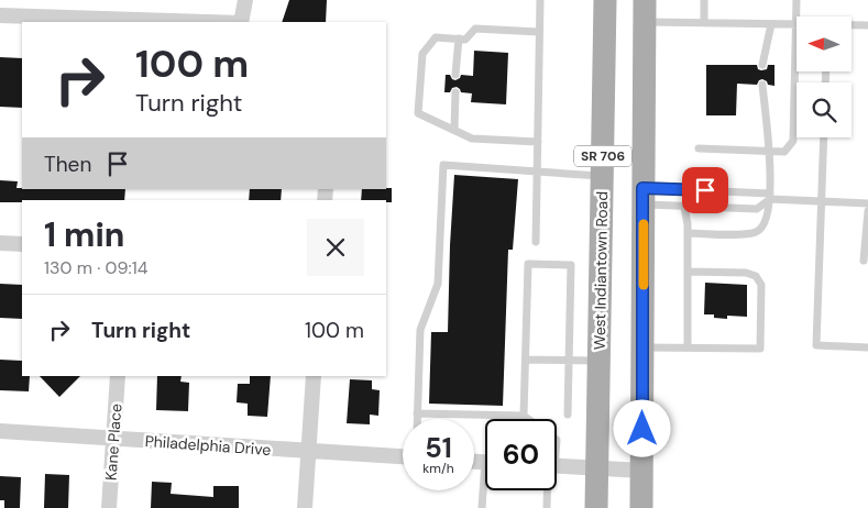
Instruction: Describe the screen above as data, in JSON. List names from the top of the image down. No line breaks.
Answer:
{"streets":{"main road":["SR 706","West Indiantown Road"],"street":["Kane Place","Philadelphia Drive"]},"crossings":[["Kane Place","Philadelphia Drive"]],"north":"left","page":{"turn":["100 m","Turn right"],"then":"Then","heading":["1 min","130 m · 09:14"],"list":[{"name":"Turn right","value":"100 m"}],"speed":"51 km/h","limit":"60"}}
